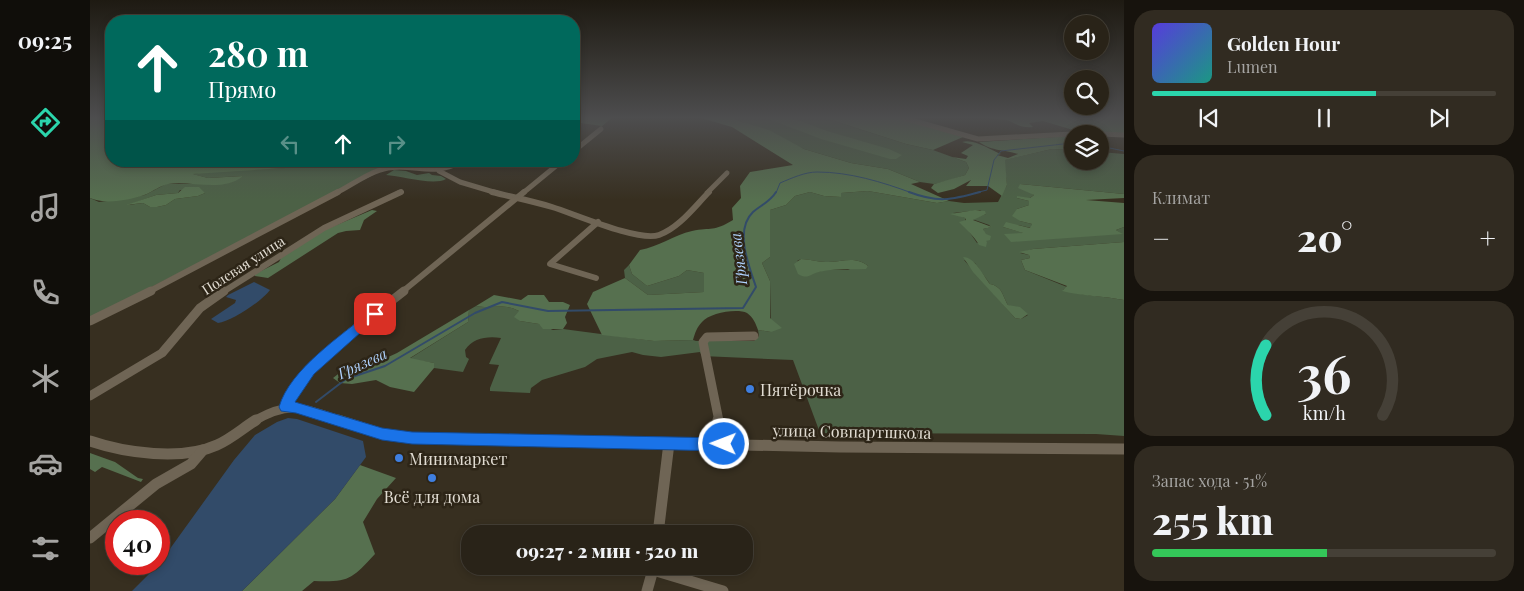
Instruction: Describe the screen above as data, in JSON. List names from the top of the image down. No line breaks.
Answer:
{"streets":{"street":["Полевая улица","улица Совпартшкола"]},"water":["Грязева"],"places":["Пятёрочка","Минимаркет","Всё для дома"],"page":{"tabs":"09:25","turn":["280 m","Прямо"],"song":["Golden Hour","Lumen"],"tile":["Климат",["Запас хода · 51%","255 km"]],"heat":["−","20°","+"],"limit":"40","trip":"09:27 · 2 мин · 520 m","gauge":["36","km/h"]}}
